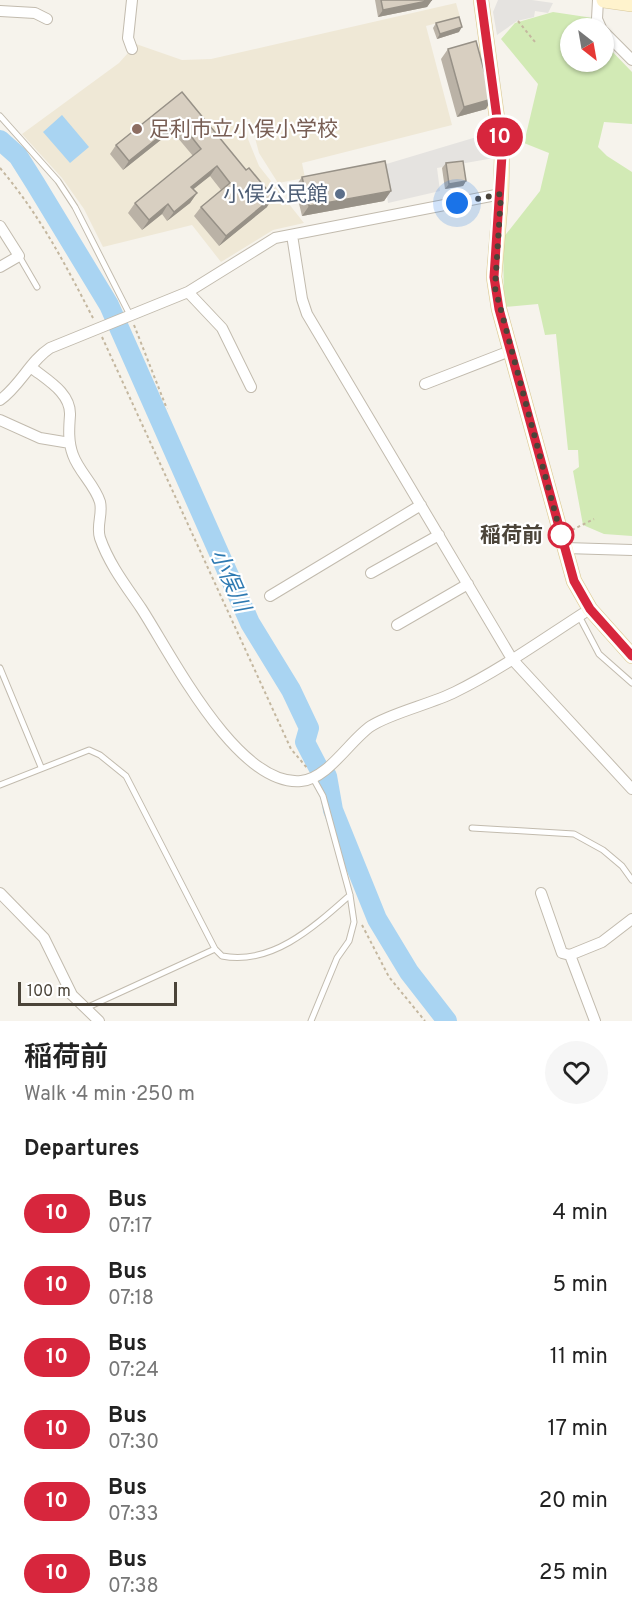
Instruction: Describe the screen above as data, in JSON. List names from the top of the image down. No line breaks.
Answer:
{"water":["小俣川"],"places":["足利市立小俣小学校","小俣公民館","稲荷前"],"lines":["bus line 10"],"scale_bar":"100 m","north":"bottom right","page":{"on_map":"10","scale":"100 m","heading":[["稲荷前","Walk · 4 min · 250 m"],"Departures"],"list":[{"mark":"10","name":"Bus","note":"07:17","value":"4 min"},{"mark":"10","name":"Bus","note":"07:18","value":"5 min"},{"mark":"10","name":"Bus","note":"07:24","value":"11 min"},{"mark":"10","name":"Bus","note":"07:30","value":"17 min"},{"mark":"10","name":"Bus","note":"07:33","value":"20 min"},{"mark":"10","name":"Bus","note":"07:38","value":"25 min"}]}}
